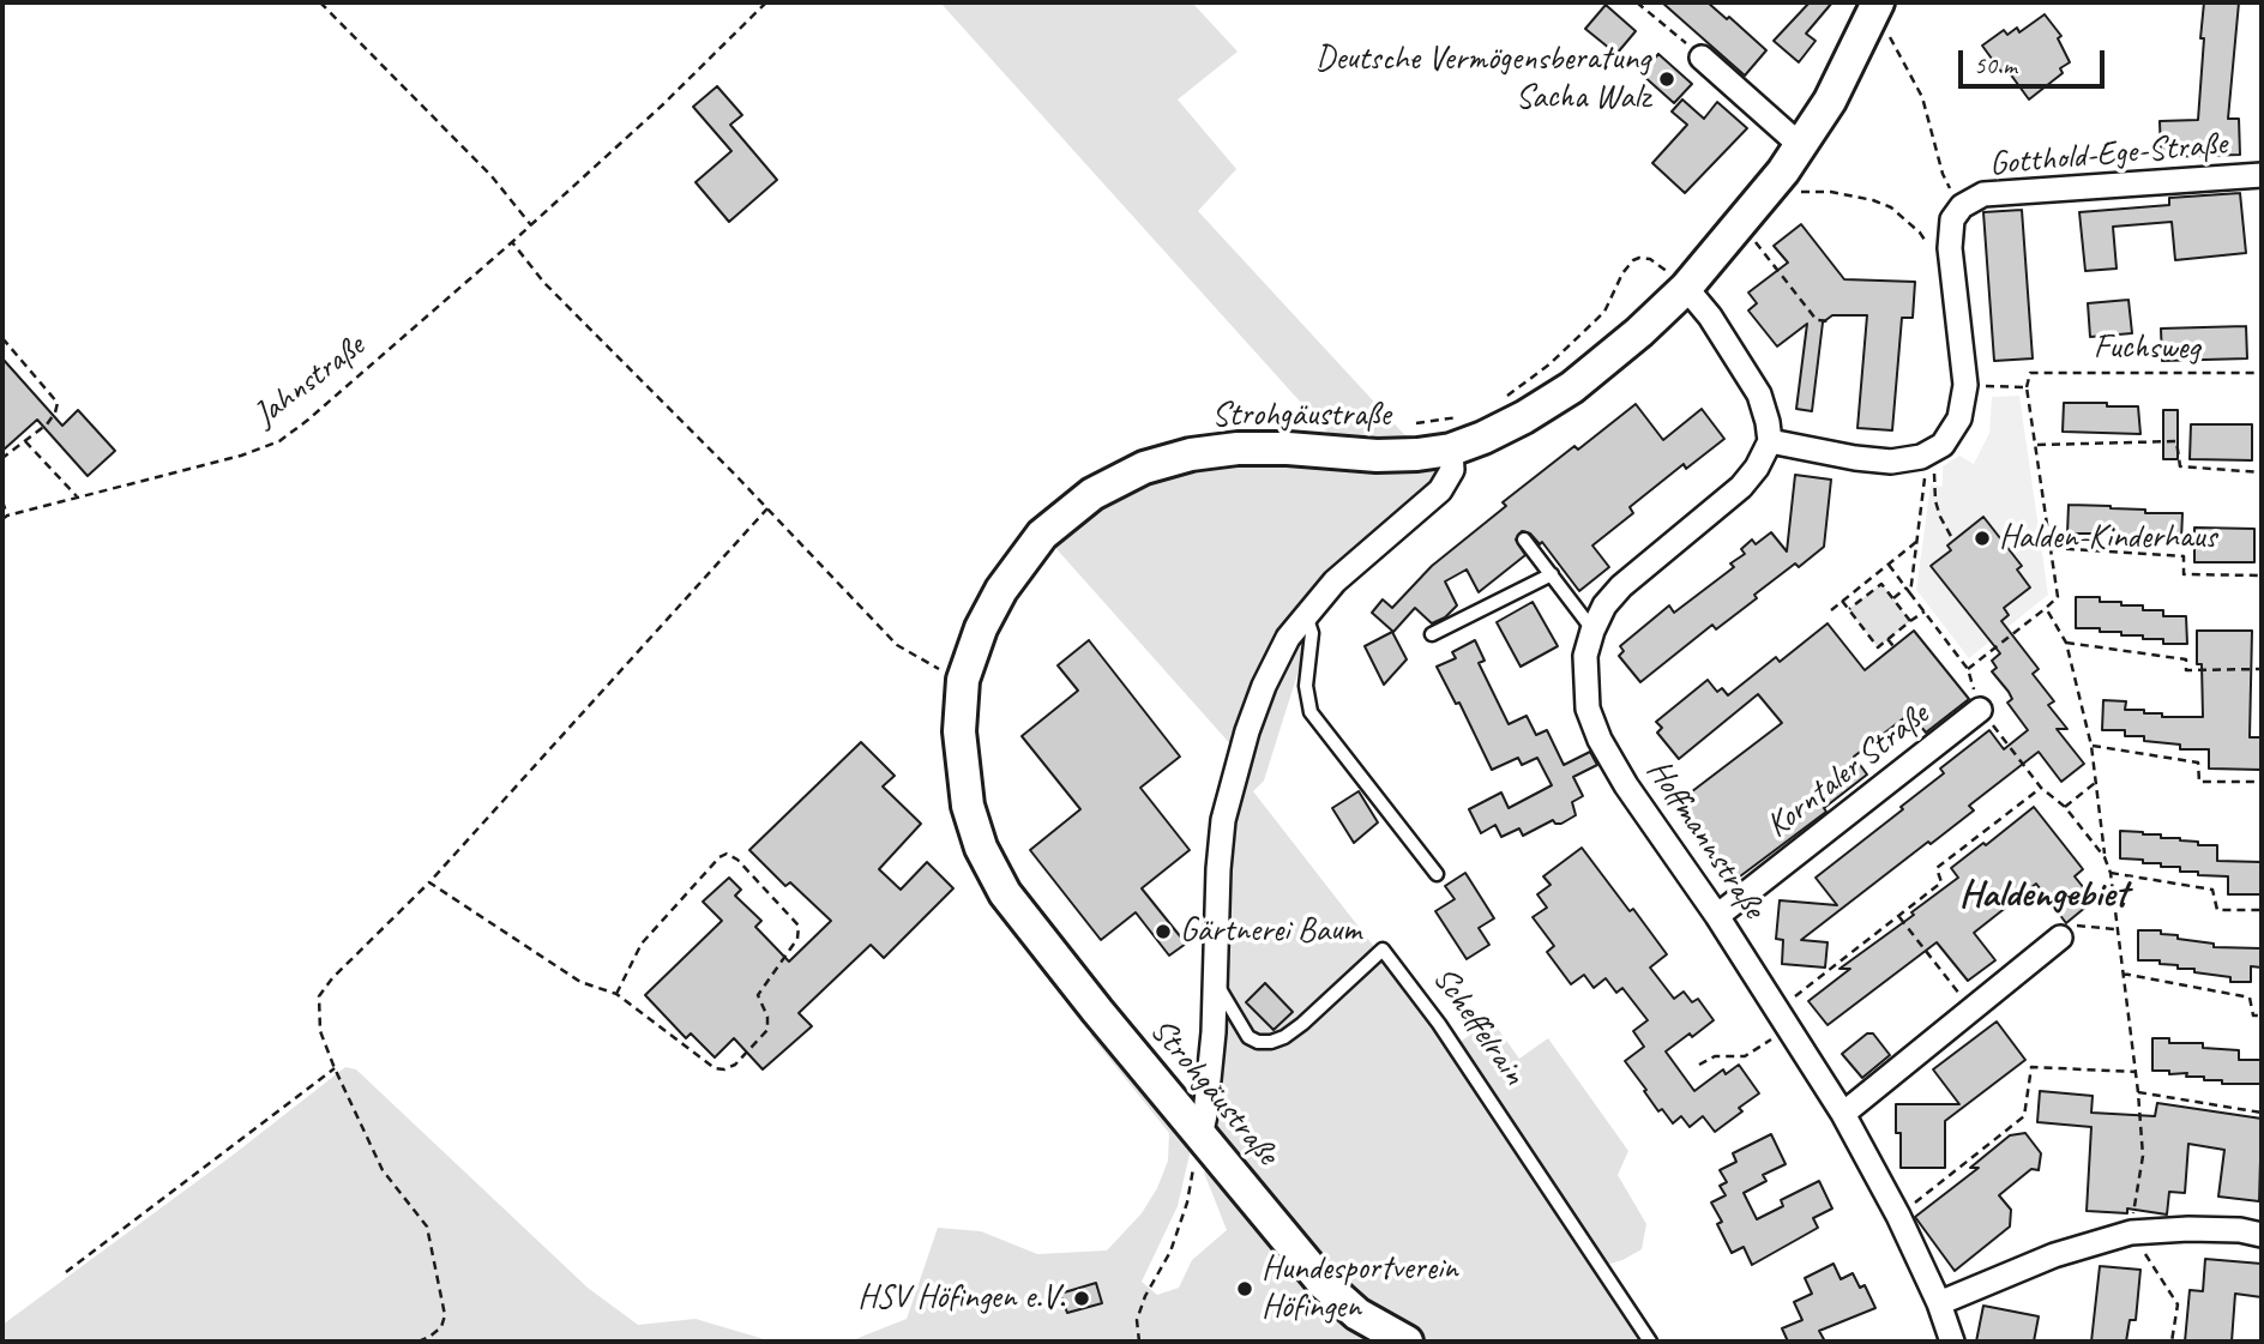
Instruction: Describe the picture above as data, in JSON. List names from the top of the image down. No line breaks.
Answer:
{"streets":{"main road":["Strohgäustraße"],"street":["Gotthold-Ege-Straße","Korntaler Straße","Hoffmannstraße"],"lane":["Scheffelrain"],"path":["Fuchsweg","Jahnstraße"]},"crossings":[["Gotthold-Ege-Straße","Strohgäustraße"],["Gotthold-Ege-Straße","Hoffmannstraße"],["Strohgäustraße","Hoffmannstraße"],["Korntaler Straße","Hoffmannstraße"]],"districts":["Haldengebiet"],"places":["Deutsche Vermögensberatung Sacha Walz","Halden-Kinderhaus","Gärtnerei Baum","Hundesportverein Höfingen","HSV Höfingen e.V."],"scale_bar":"50 m"}
